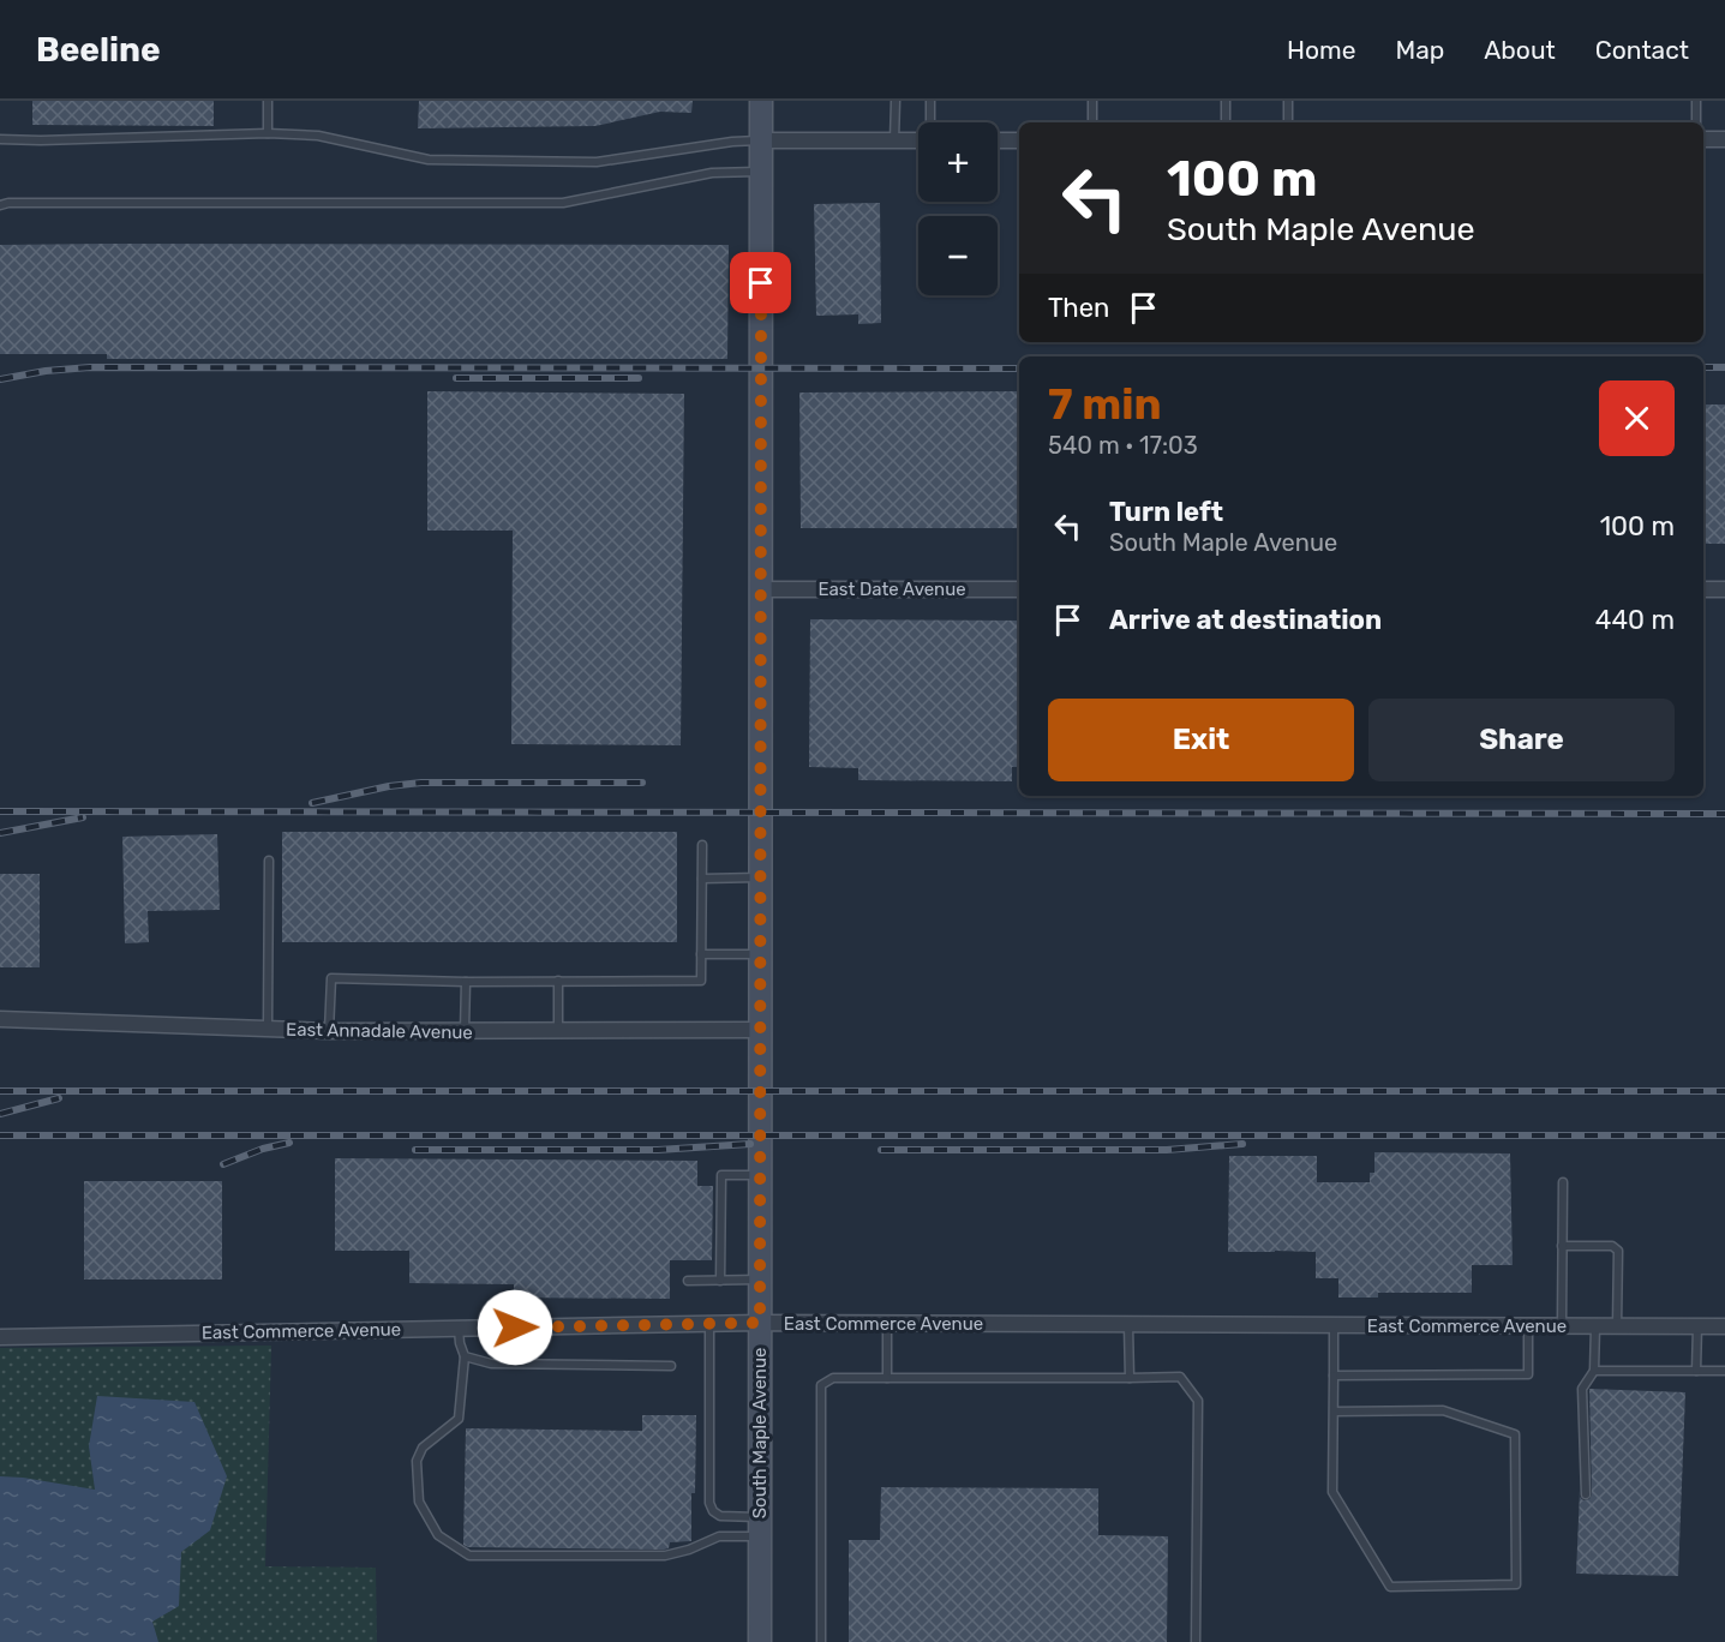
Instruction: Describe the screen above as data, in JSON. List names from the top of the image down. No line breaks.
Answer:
{"streets":{"street":["East Date Avenue","East Annadale Avenue","East Commerce Avenue","South Maple Avenue"]},"crossings":[["East Date Avenue","South Maple Avenue"],["East Annadale Avenue","South Maple Avenue"],["East Commerce Avenue","South Maple Avenue"]],"page":{"header":"Beeline","nav":["Home","Map","About","Contact"],"map_buttons":["+","−"],"turn":["100 m","South Maple Avenue"],"then":"Then","heading":["7 min","540 m · 17:03"],"list":[{"name":"Turn left","note":"South Maple Avenue","value":"100 m"},{"name":"Arrive at destination","value":"440 m"}],"buttons":["Exit","Share"]}}
